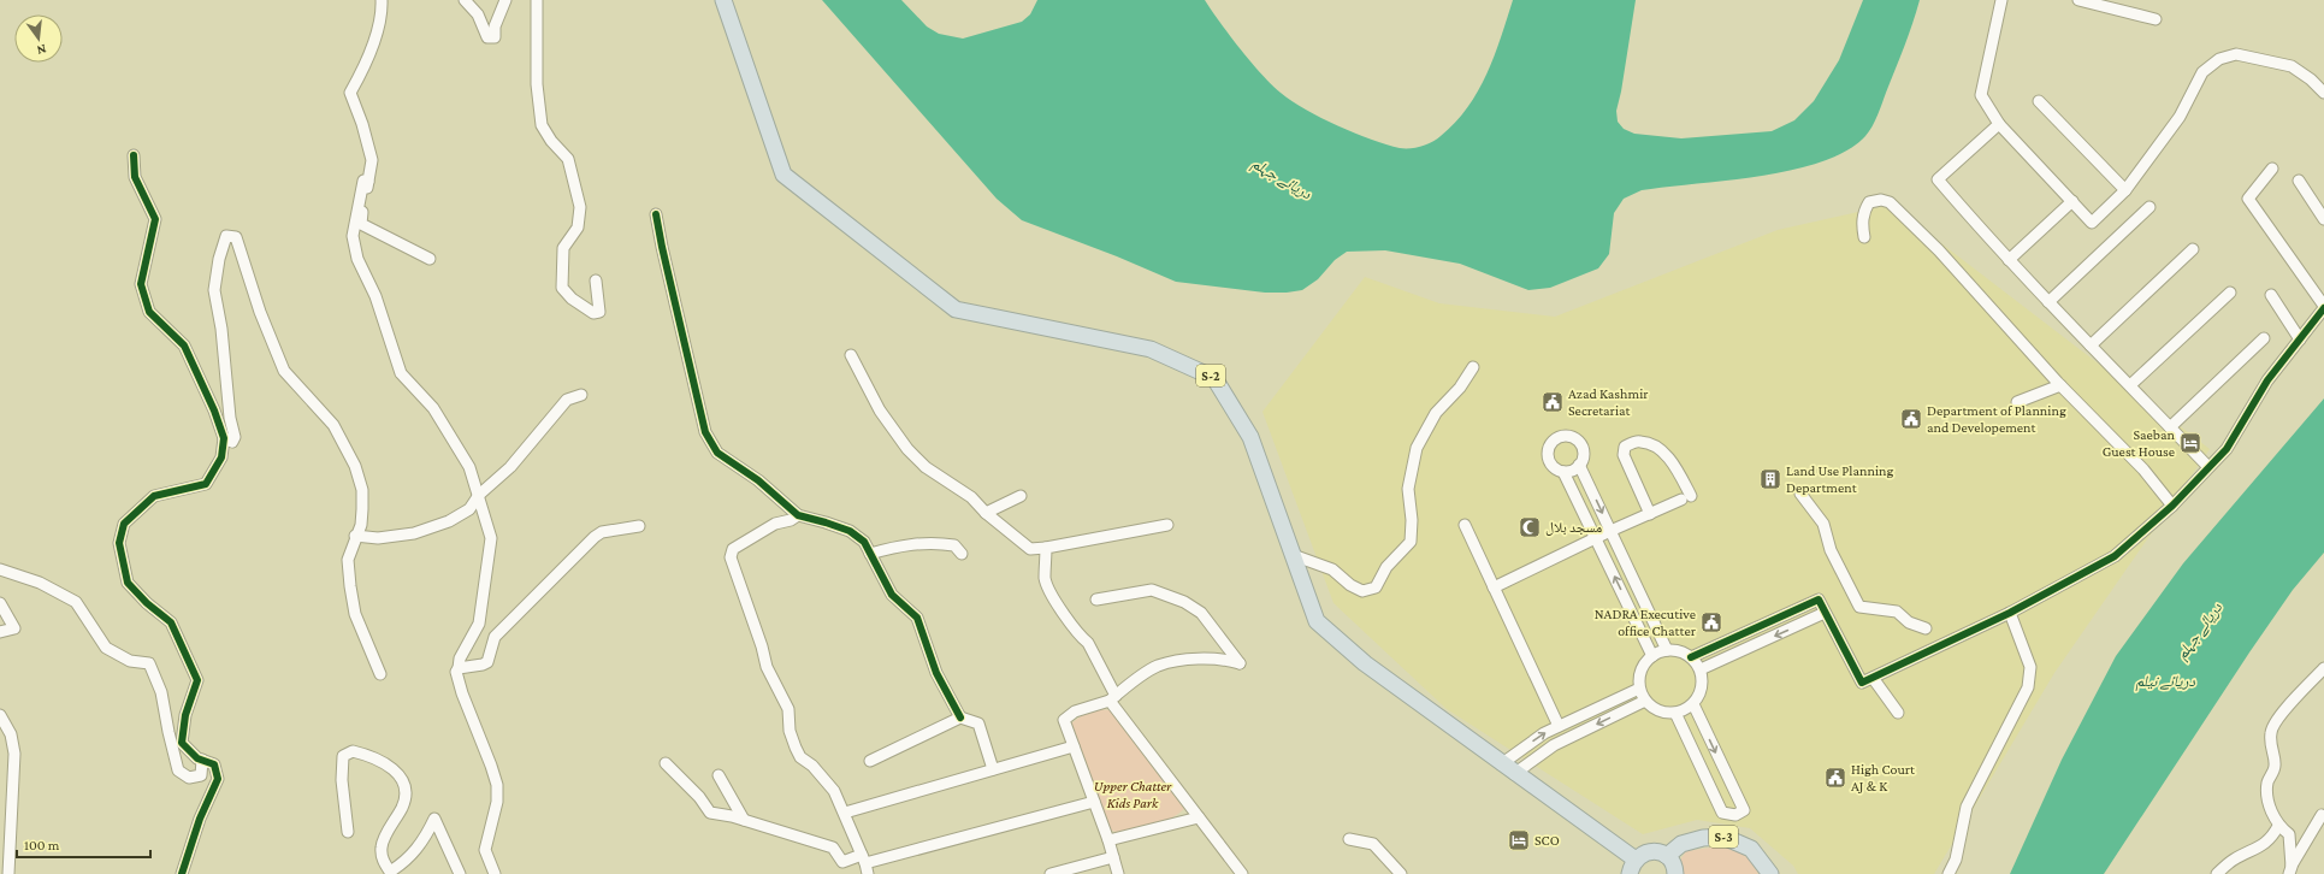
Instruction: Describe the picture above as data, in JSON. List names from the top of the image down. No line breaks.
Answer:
{"streets":{"highway":["S-2","S-3"]},"water":["دریائے جہلم","دریائے نیلم"],"parks":["Upper Chatter Kids Park"],"places":{"public building":["Azad Kashmir Secretariat","Department of Planning and Developement","NADRA Executive office Chatter","High Court AJ & K"],"hotel":["Saeban Guest House","SCO"],"building":["Land Use Planning Department"],"mosque":["مسجد بلال"]},"scale_bar":"100 m","north":"bottom"}
